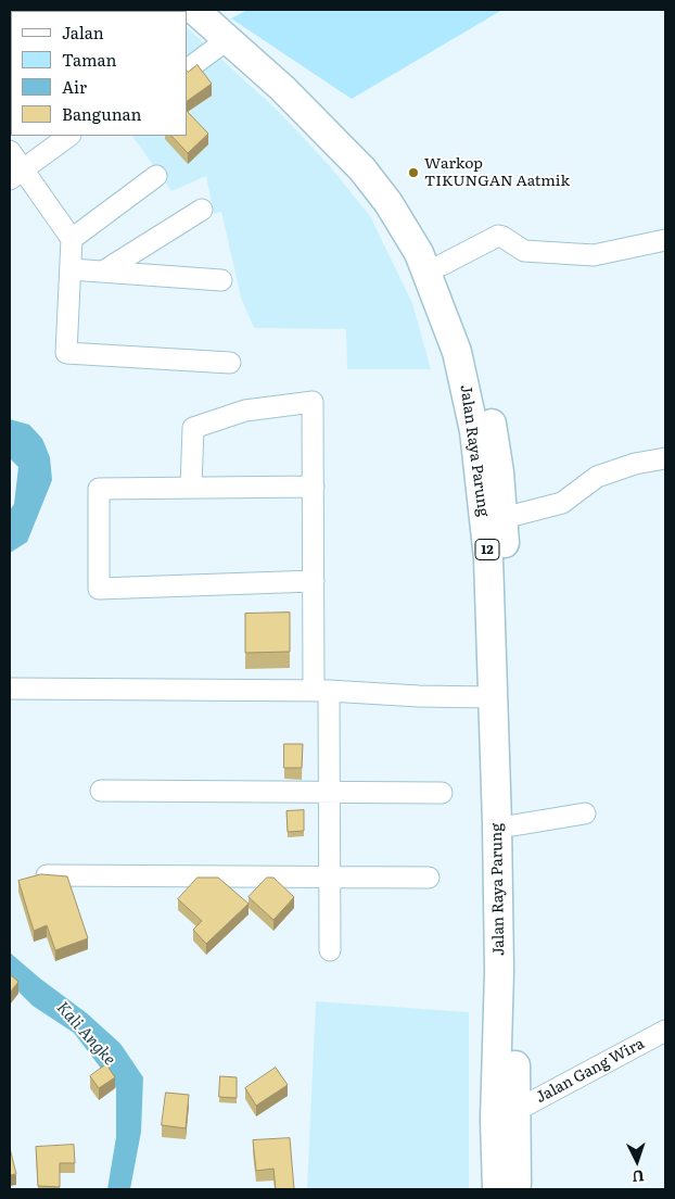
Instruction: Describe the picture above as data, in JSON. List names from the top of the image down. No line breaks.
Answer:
{"streets":{"highway":["Jalan Raya Parung","12"],"street":["Jalan Gang Wira"]},"crossings":[["Jalan Raya Parung","Jalan Gang Wira"]],"water":["Kali Angke"],"places":["Warkop TIKUNGAN Aatmik"],"legend":["Jalan","Taman","Air","Bangunan"],"north":"bottom"}
